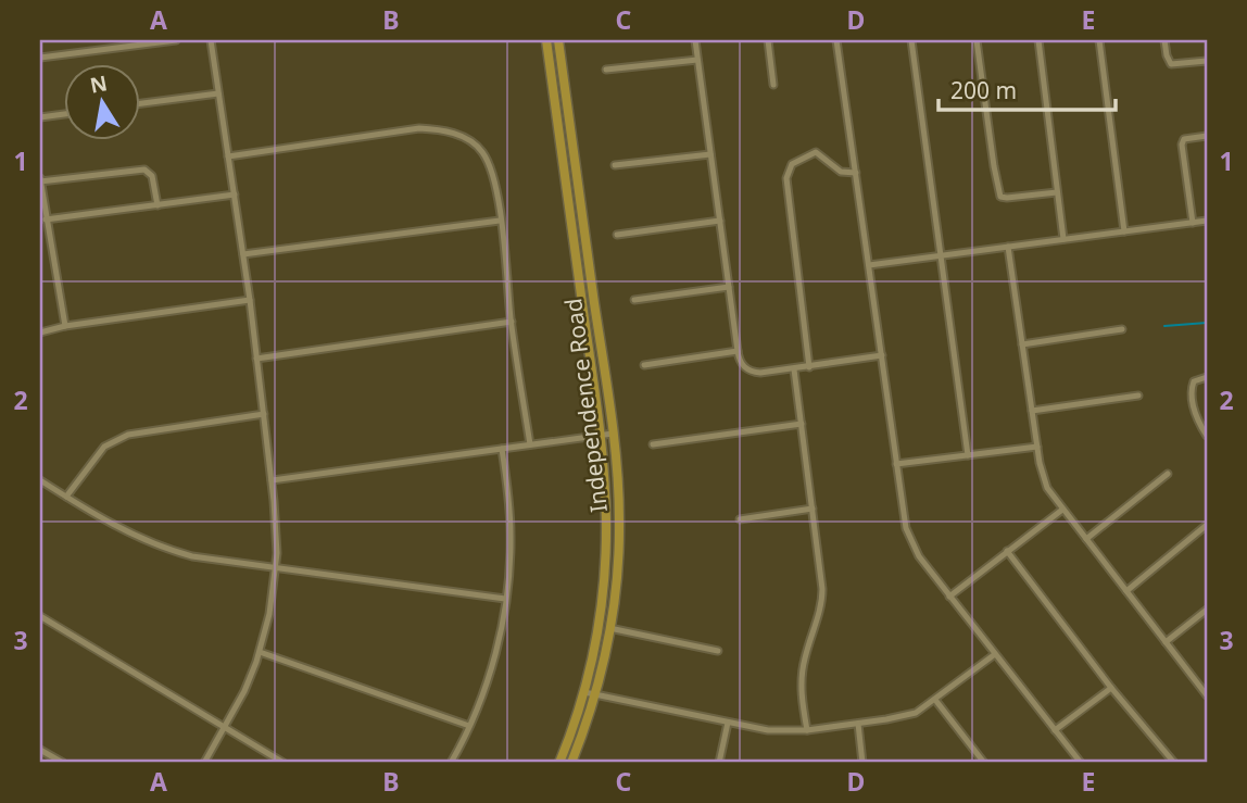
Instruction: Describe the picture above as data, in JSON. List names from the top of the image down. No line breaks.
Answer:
{"streets":{"main road":["Independence Road"]},"scale_bar":"200 m","north":"top","grid":{"columns":["A","B","C","D","E"],"rows":["1","2","3"]}}
